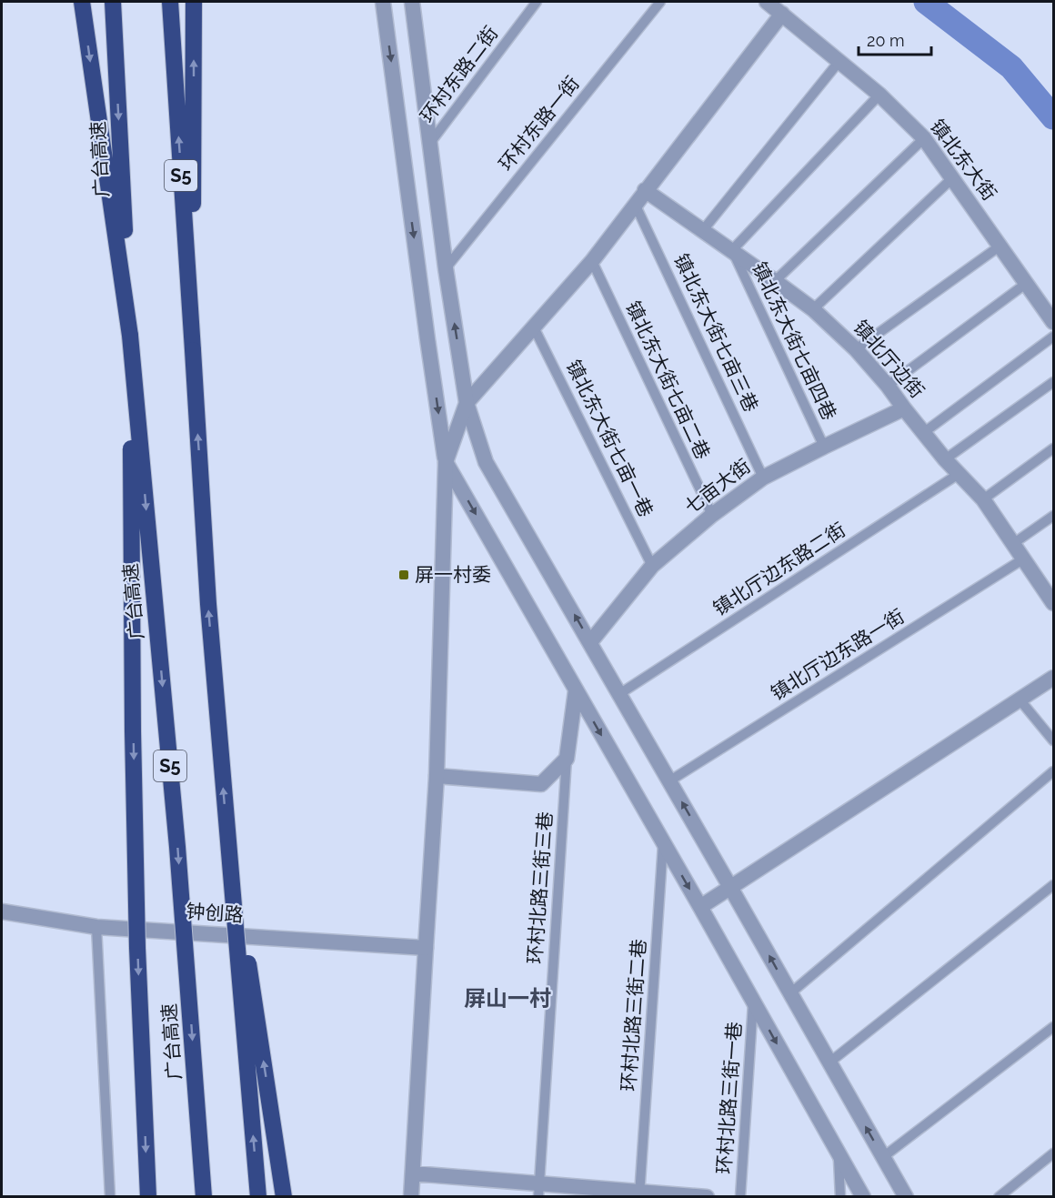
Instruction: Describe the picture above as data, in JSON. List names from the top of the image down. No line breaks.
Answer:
{"streets":{"highway":["广台高速","S5"],"street":["镇北东大街","镇北厅边街","七亩大街","钟创路"],"lane":["环村东路二街","环村东路一街","镇北东大街七亩三巷","镇北东大街七亩四巷","镇北东大街七亩二巷","镇北东大街七亩一巷","镇北厅边东路二街","镇北厅边东路一街","环村北路三街三巷","环村北路三街二巷","环村北路三街一巷"]},"crossings":[["镇北东大街七亩三巷","七亩大街"],["镇北东大街七亩四巷","镇北厅边街"],["镇北东大街七亩四巷","七亩大街"],["镇北厅边街","七亩大街"],["镇北厅边街","镇北厅边东路二街"],["镇北厅边街","镇北厅边东路一街"],["镇北东大街七亩二巷","七亩大街"],["镇北东大街七亩一巷","七亩大街"]],"districts":["屏山一村"],"places":{"transit":["屏一村委"]},"scale_bar":"20 m"}
